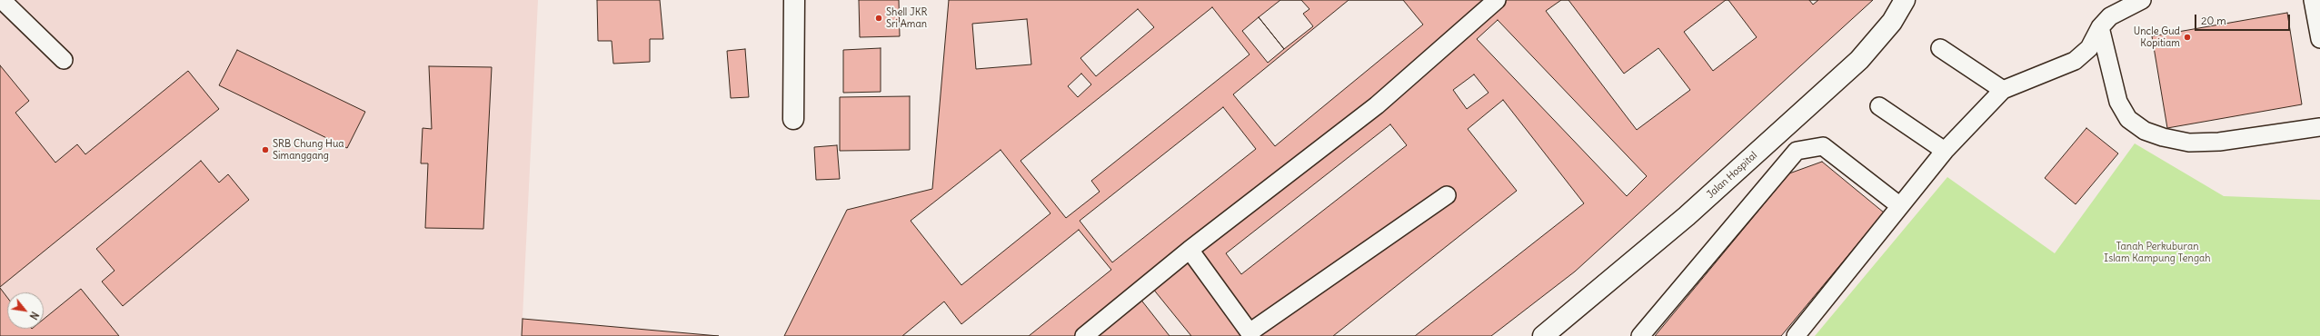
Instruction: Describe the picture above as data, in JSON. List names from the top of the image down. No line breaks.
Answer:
{"streets":{"main road":["Jalan Hospital"]},"parks":["Tanah Perkuburan Islam Kampung Tengah"],"places":["Shell JKR Sri Aman","Uncle Gud Kopitiam","SRB Chung Hua Simanggang"],"scale_bar":"20 m","north":"bottom right"}
